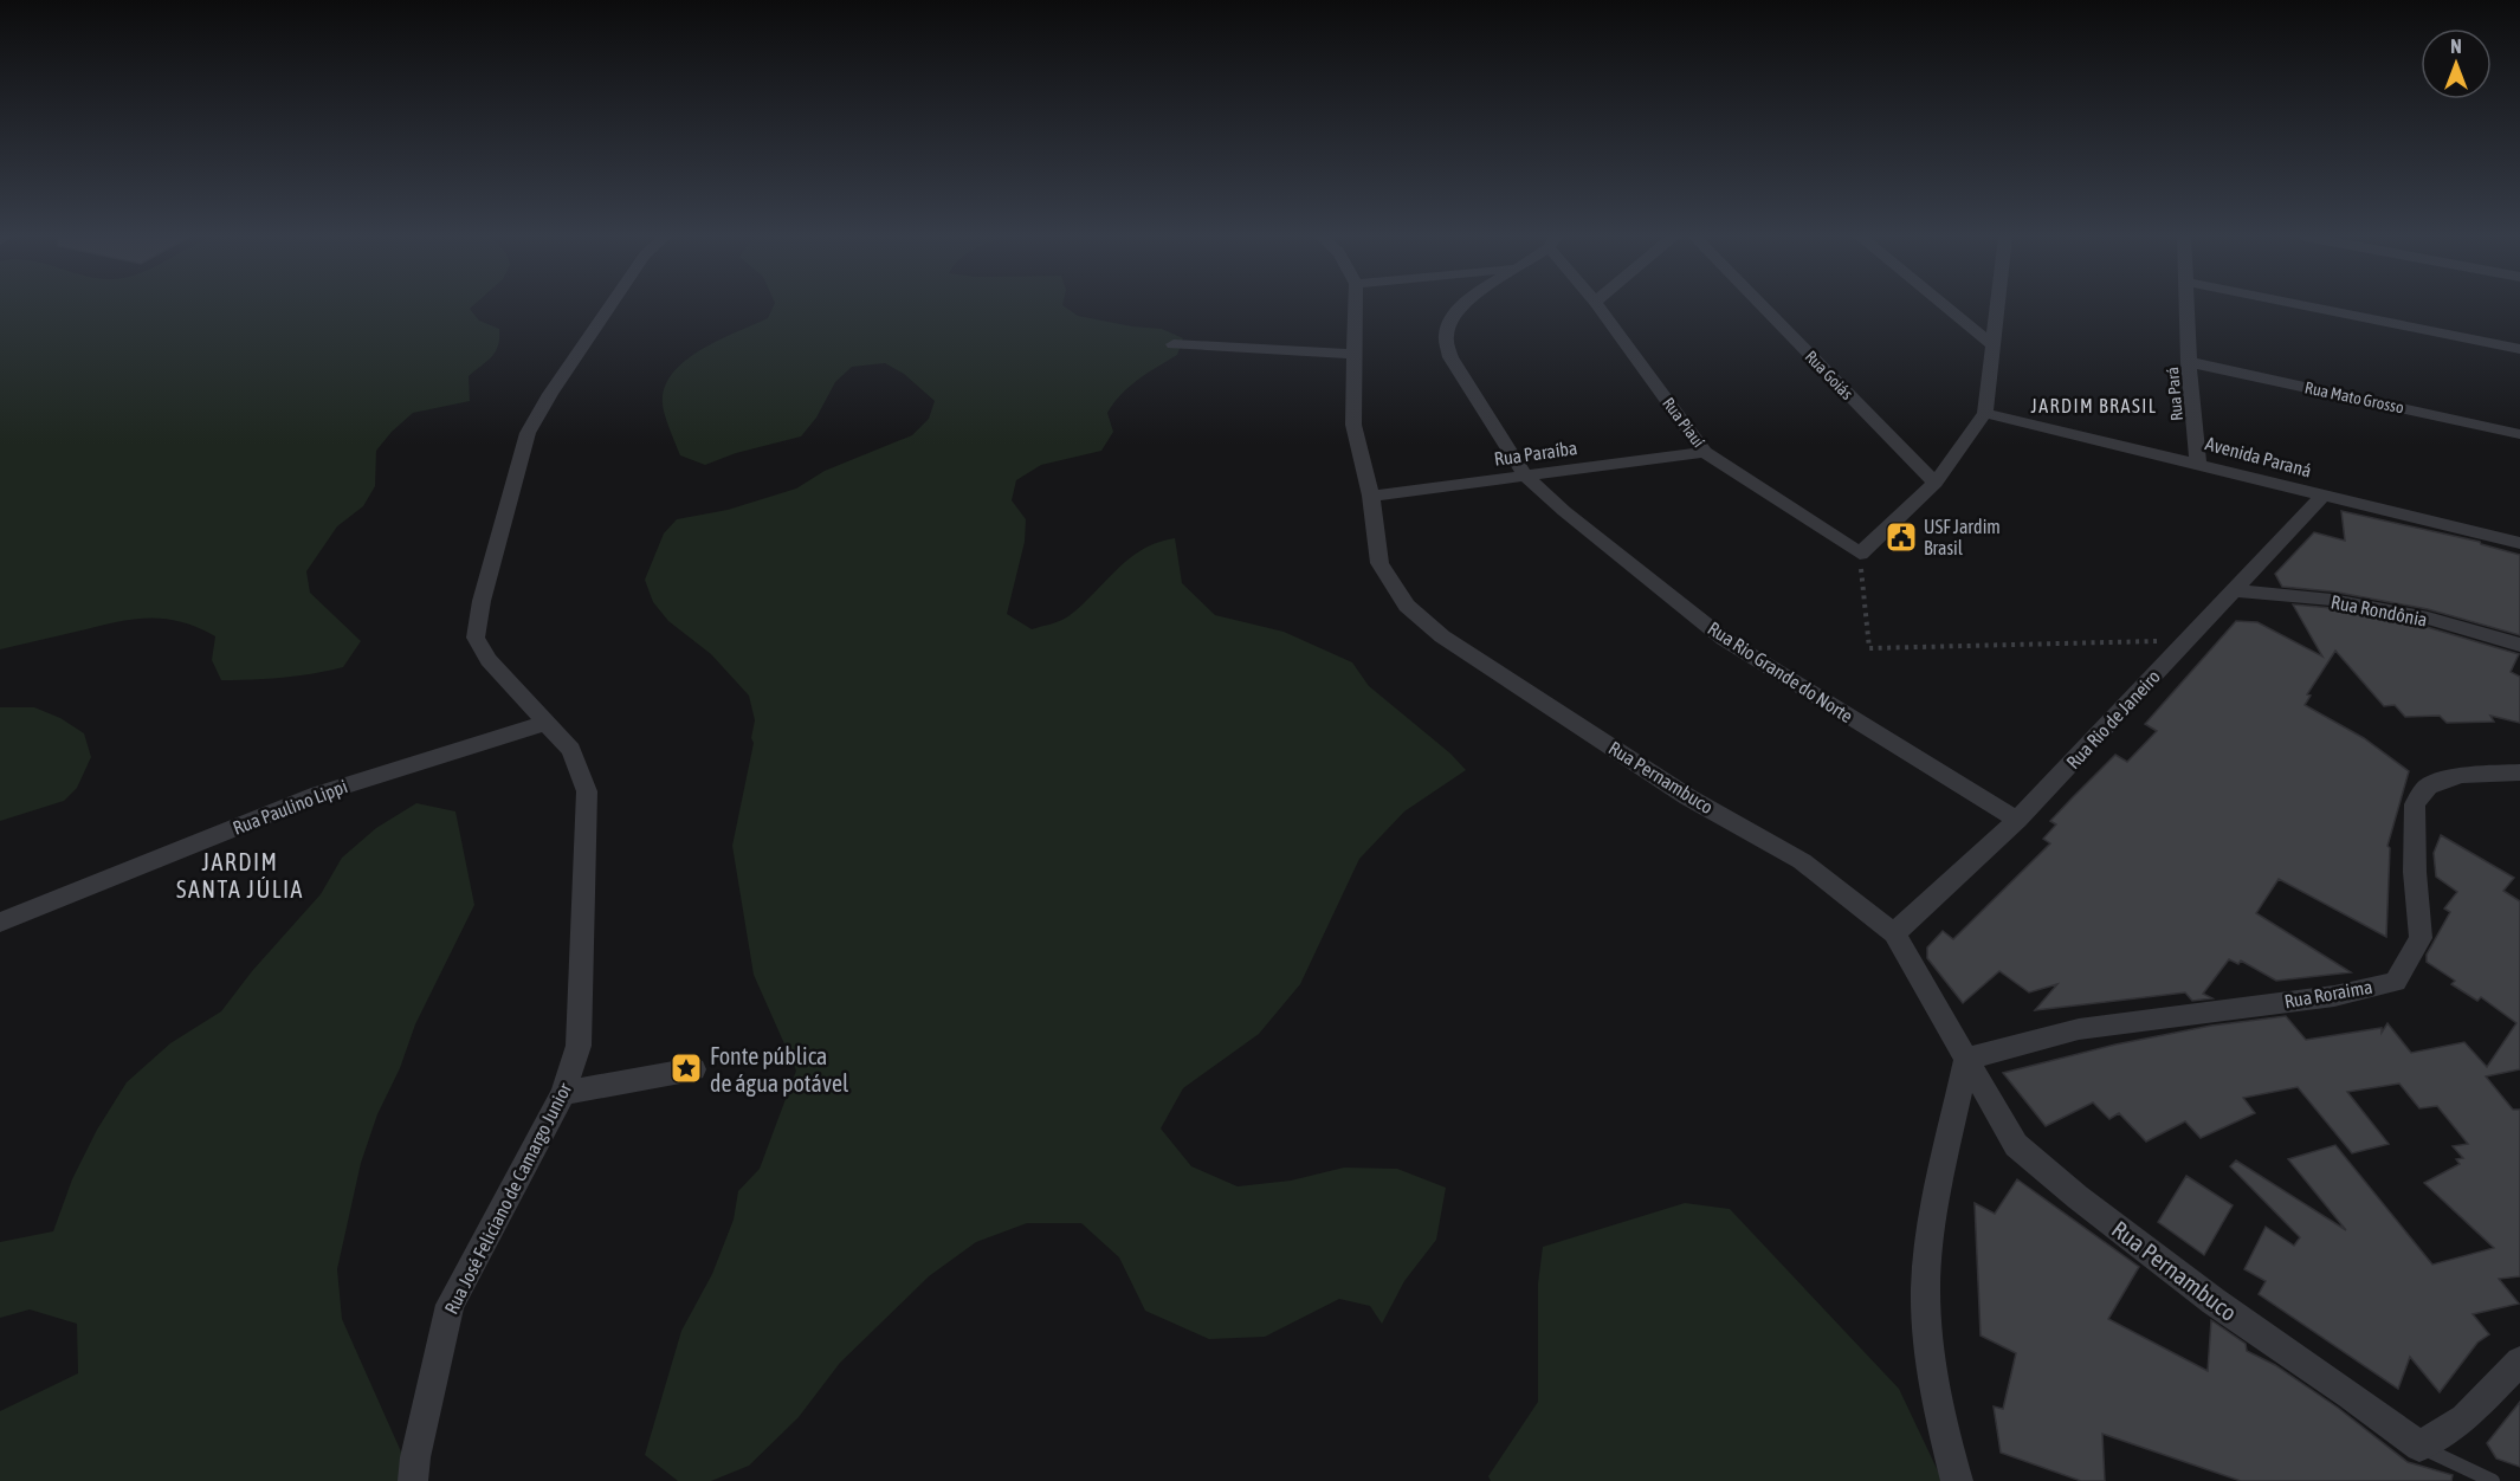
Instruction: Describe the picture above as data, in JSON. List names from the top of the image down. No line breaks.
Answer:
{"streets":{"street":["Rua Goiás","Rua Pará","Rua Mato Grosso","Rua Piauí","Rua Paraíba","Avenida Paraná","Rua Rondônia","Rua Rio Grande do Norte","Rua Rio de Janeiro","Rua Pernambuco","Rua Paulino Lippi","Rua Roraima","Rua José Feliciano de Camargo Junior"]},"crossings":[["Rua Pará","Rua Mato Grosso"],["Rua Pará","Avenida Paraná"],["Rua Piauí","Rua Paraíba"],["Rua Paraíba","Rua Rio Grande do Norte"],["Rua Paraíba","Rua Pernambuco"],["Avenida Paraná","Rua Rio de Janeiro"],["Rua Rondônia","Rua Rio de Janeiro"],["Rua Rio Grande do Norte","Rua Rio de Janeiro"],["Rua Rio de Janeiro","Rua Pernambuco"],["Rua Pernambuco","Rua Roraima"],["Rua Paulino Lippi","Rua José Feliciano de Camargo Junior"]],"districts":["JARDIM BRASIL","JARDIM SANTA JÚLIA"],"places":{"public building":["USF Jardim Brasil"],"place":["Fonte pública de água potável"]},"north":"top"}
